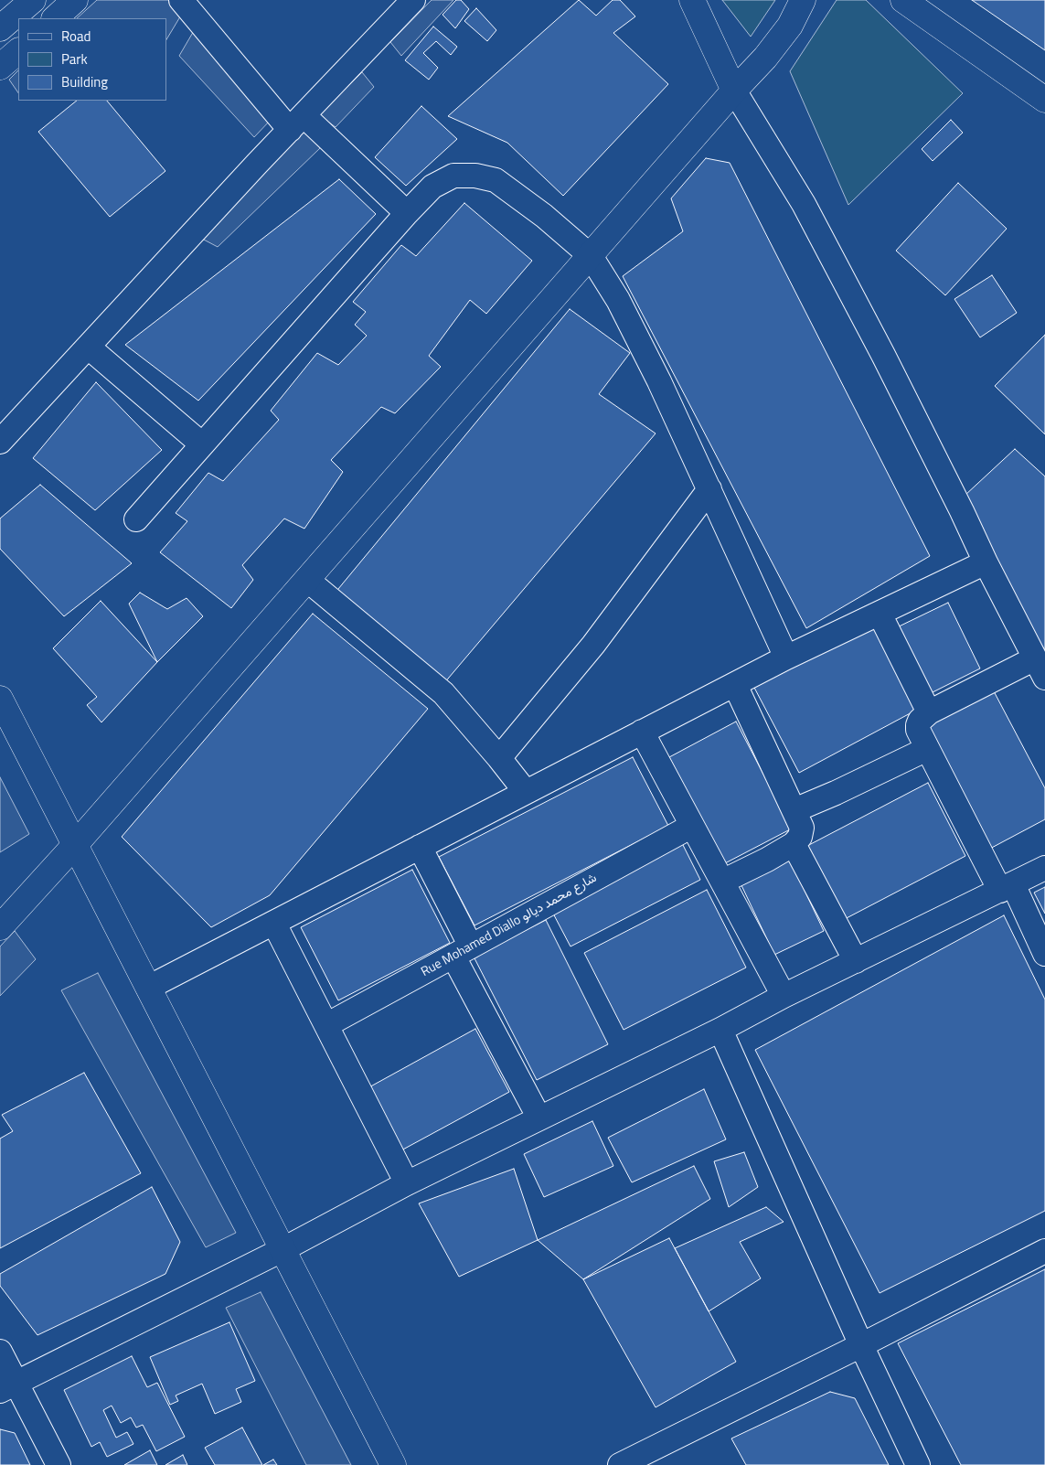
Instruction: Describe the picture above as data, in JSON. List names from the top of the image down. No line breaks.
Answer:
{"streets":{"street":["Rue Mohamed Diallo شارع محمد ديالو"]},"legend":["Road","Park","Building"]}
